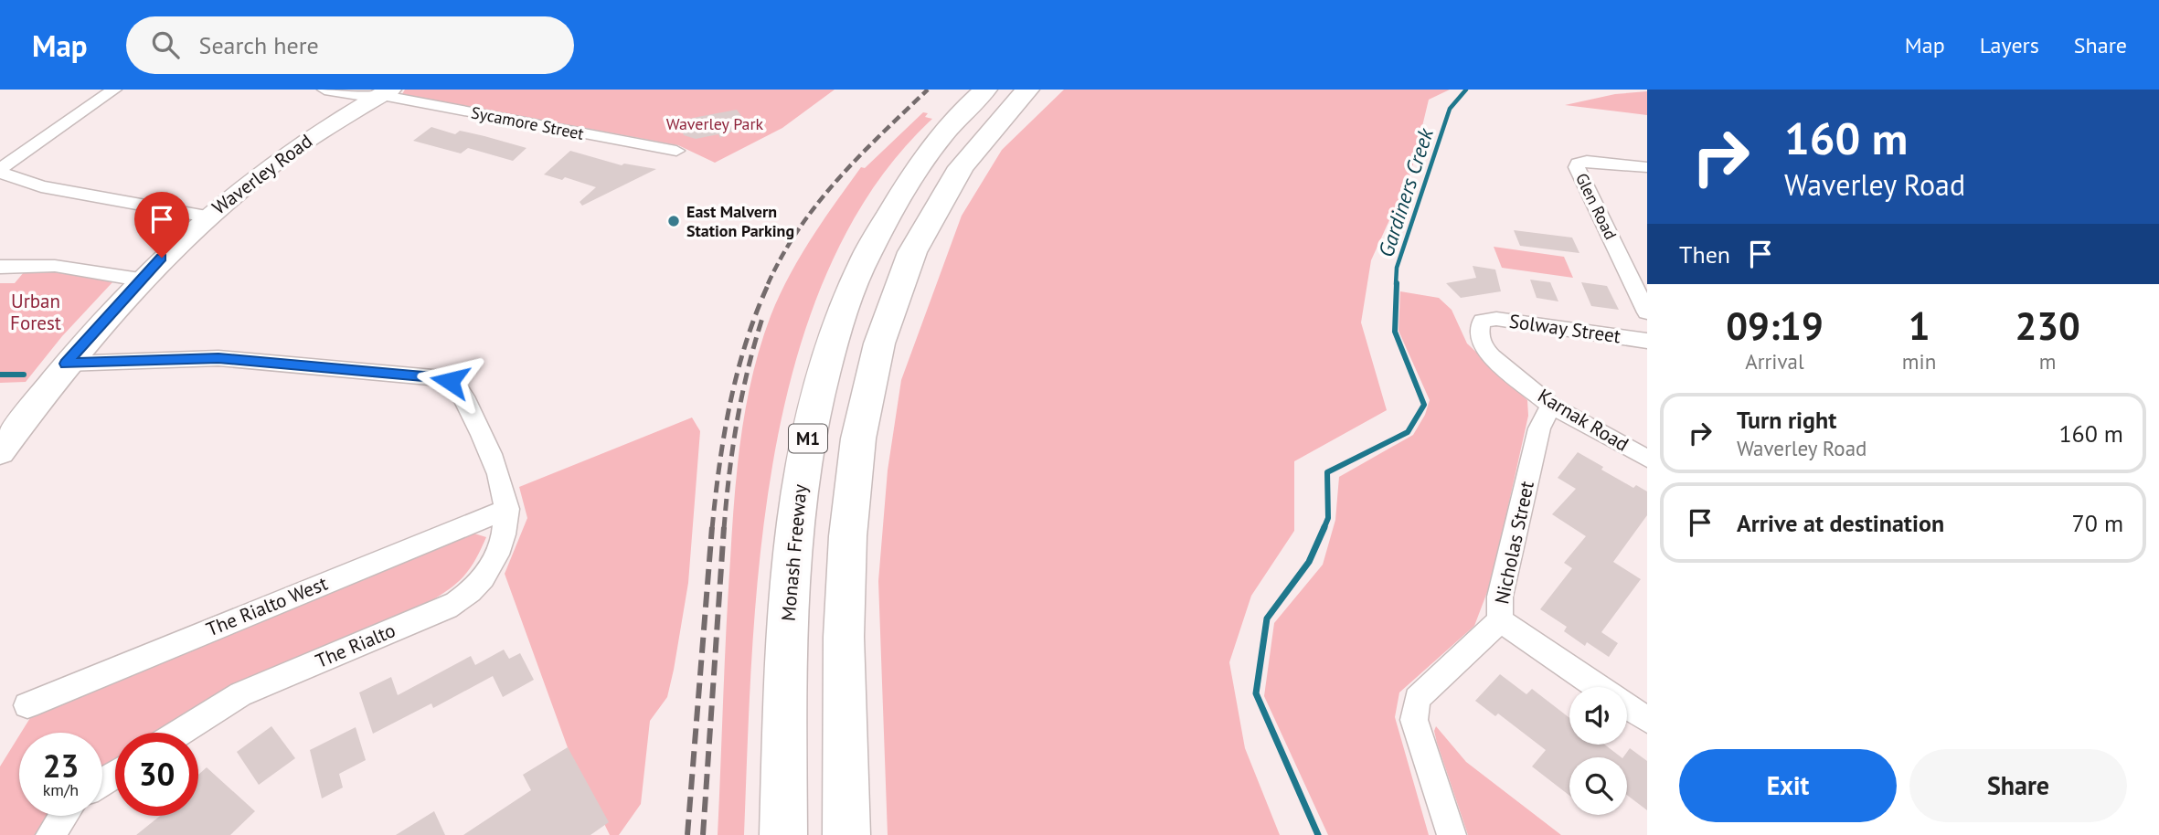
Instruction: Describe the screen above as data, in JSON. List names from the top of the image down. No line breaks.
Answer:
{"streets":{"highway":["M1","Monash Freeway"],"main road":["Waverley Road"],"street":["Sycamore Street","Glen Road","Solway Street","Karnak Road","Nicholas Street","The Rialto West","The Rialto"]},"crossings":[["Sycamore Street","Waverley Road"],["Solway Street","Karnak Road"],["Karnak Road","Nicholas Street"],["The Rialto West","The Rialto"]],"water":["Gardiners Creek"],"parks":["Waverley Park","Urban Forest"],"places":["East Malvern Station Parking"],"page":{"header":"Map","search":"Search here","nav":["Map","Layers","Share"],"turn":["160 m","Waverley Road"],"then":"Then","eta":["09:19","Arrival","1","min","230","m"],"list":[{"name":"Turn right","note":"Waverley Road","value":"160 m"},{"name":"Arrive at destination","value":"70 m"}],"speed":"23 km/h","limit":"30","buttons":["Exit","Share"]}}
